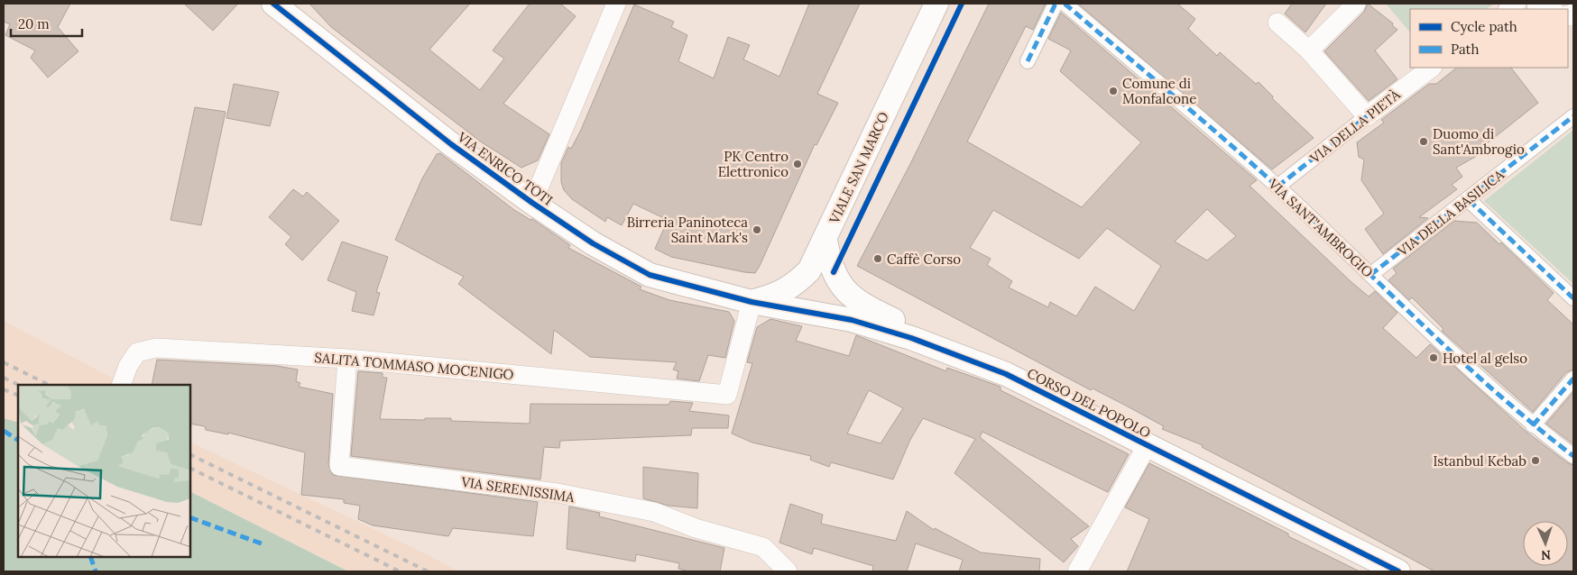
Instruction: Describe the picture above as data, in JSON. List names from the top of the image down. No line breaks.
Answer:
{"streets":{"street":["VIA DELLA PIETÀ","VIALE SAN MARCO","VIA ENRICO TOTI","VIA DELLA BASILICA","VIA SANT'AMBROGIO","SALITA TOMMASO MOCENIGO","CORSO DEL POPOLO","VIA SERENISSIMA"]},"crossings":[["VIA DELLA PIETÀ","VIA SANT'AMBROGIO"],["VIALE SAN MARCO","VIA ENRICO TOTI"],["VIALE SAN MARCO","SALITA TOMMASO MOCENIGO"],["VIALE SAN MARCO","CORSO DEL POPOLO"],["VIA ENRICO TOTI","SALITA TOMMASO MOCENIGO"],["VIA ENRICO TOTI","CORSO DEL POPOLO"],["VIA DELLA BASILICA","VIA SANT'AMBROGIO"],["SALITA TOMMASO MOCENIGO","CORSO DEL POPOLO"],["SALITA TOMMASO MOCENIGO","VIA SERENISSIMA"]],"places":["Comune di Monfalcone","Duomo di Sant'Ambrogio","PK Centro Elettronico","Birreria Paninoteca Saint Mark's","Caffè Corso","Hotel al gelso","Istanbul Kebab"],"legend":["Cycle path","Path"],"scale_bar":"20 m","north":"bottom"}
